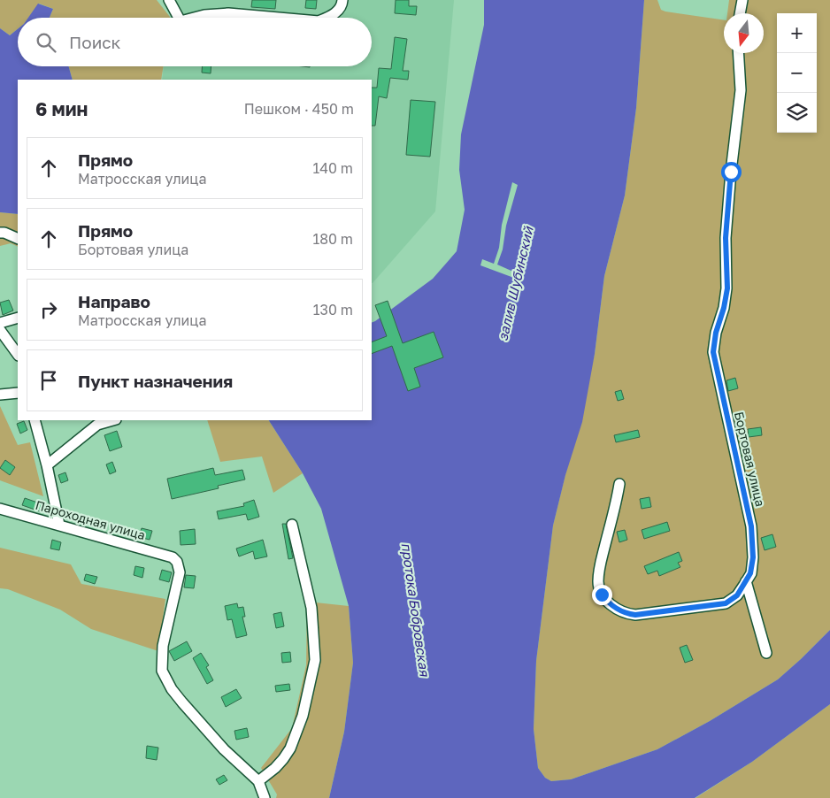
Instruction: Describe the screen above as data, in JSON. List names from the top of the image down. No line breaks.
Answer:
{"streets":{"street":["Бортовая улица","Пароходная улица"]},"water":["залив Шубинский","протока Бобровская"],"north":"bottom","page":{"map_buttons":["+","−"],"search":"Поиск","heading":["6 мин","Пешком · 450 m"],"list":[["Прямо","Матросская улица","140 m"],["Прямо","Бортовая улица","180 m"],["Направо","Матросская улица","130 m"],"Пункт назначения"]}}
